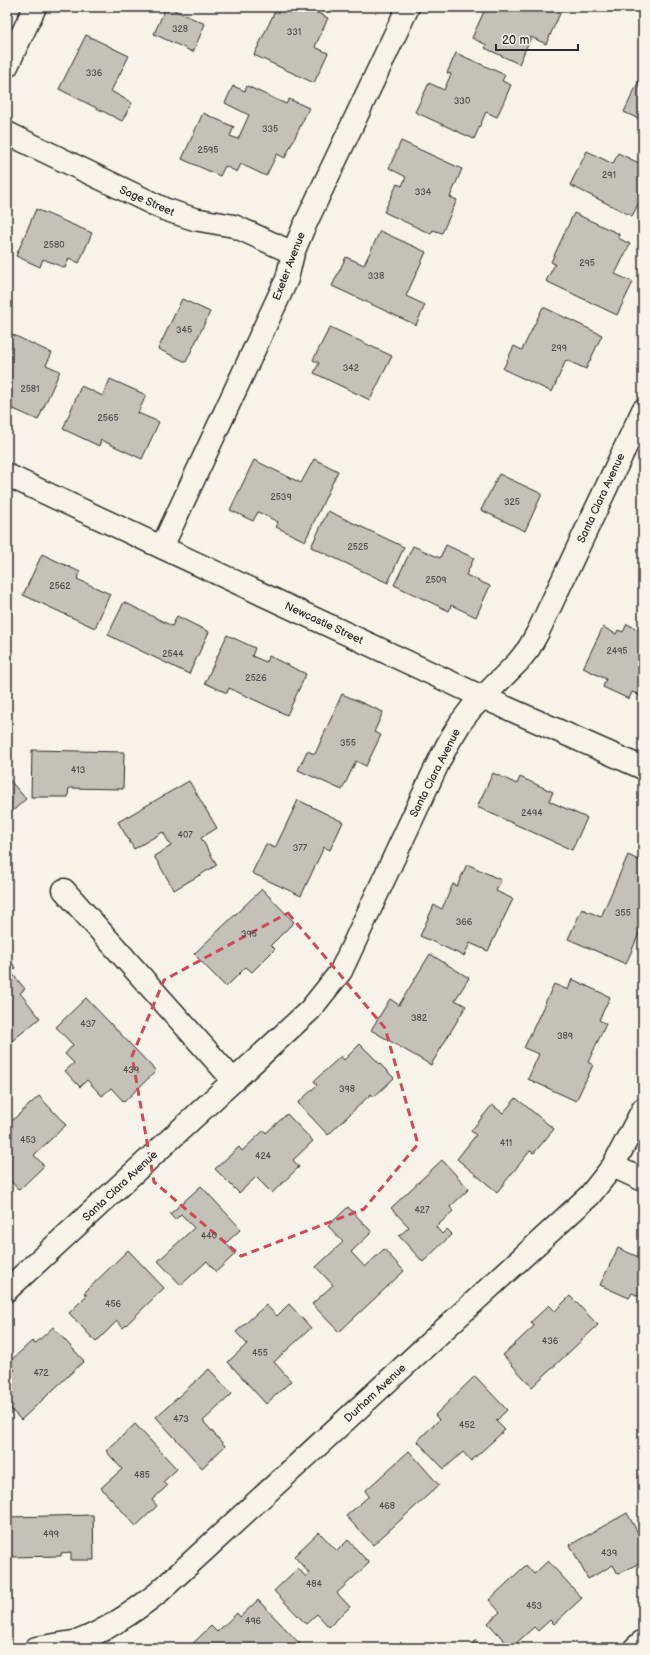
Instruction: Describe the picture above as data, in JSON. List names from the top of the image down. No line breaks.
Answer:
{"streets":{"street":["Sage Street","Exeter Avenue","Santa Clara Avenue","Newcastle Street","Durham Avenue"]},"crossings":[["Sage Street","Exeter Avenue"],["Exeter Avenue","Newcastle Street"],["Santa Clara Avenue","Newcastle Street"]],"house_numbers":["328","331","336","330","335","2595","291","334","2580","295","338","345","299","342","2581","2565","2539","325","2525","2509","2562","2495","2544","2526","355","413","2494","407","377","355","366","395","382","437","389","439","398","453","411","424","427","440","456","436","455","472","473","452","485","468","499","439","484","453","496"],"scale_bar":"20 m"}
